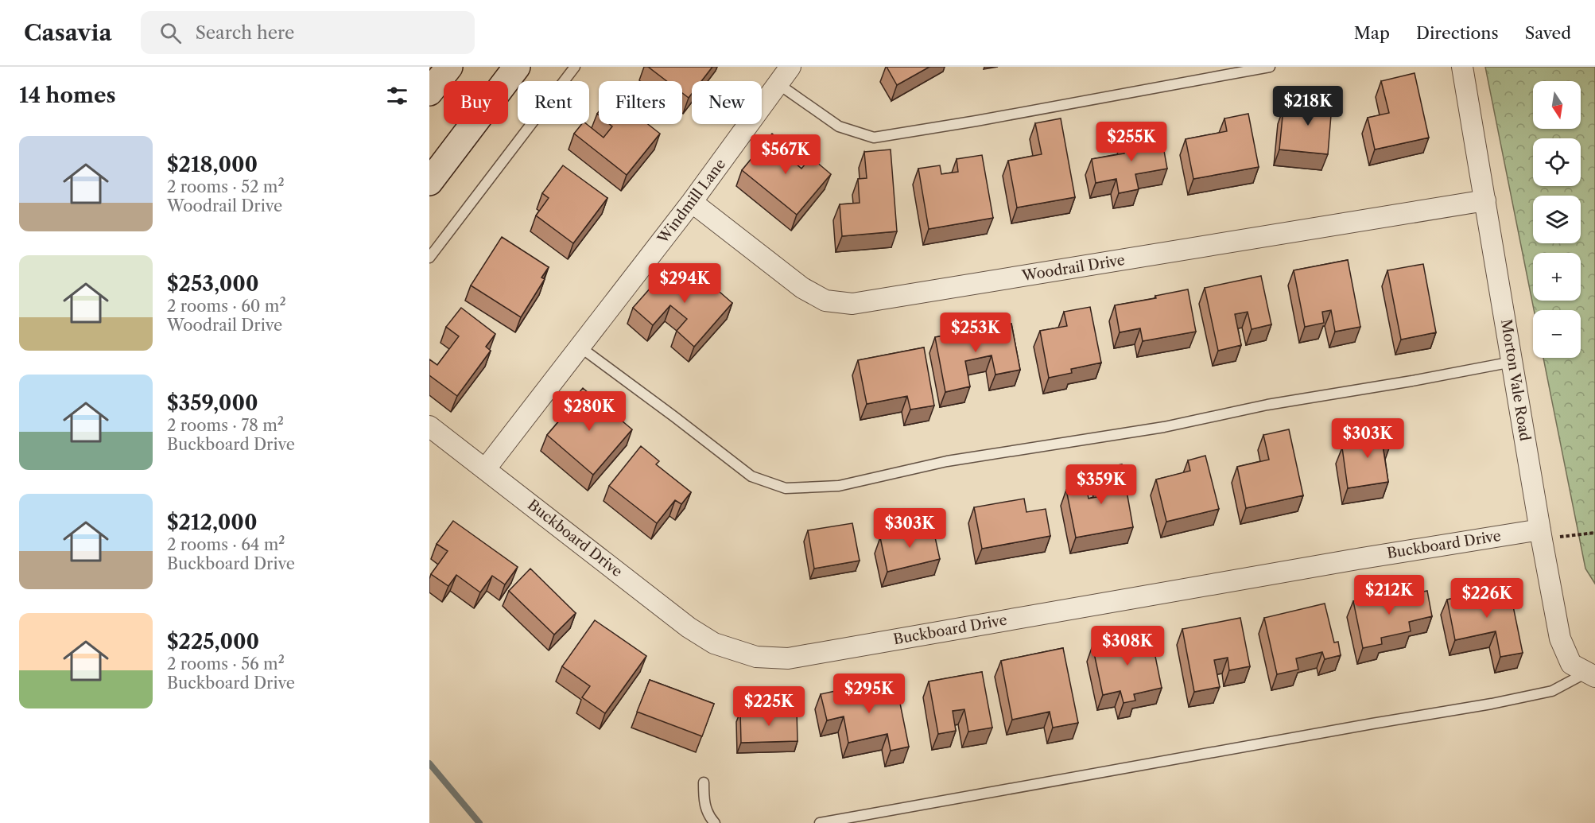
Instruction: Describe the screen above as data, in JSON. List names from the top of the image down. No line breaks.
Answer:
{"streets":{"street":["Windmill Lane","Woodrail Drive","Morton Vale Road","Buckboard Drive"]},"crossings":[["Windmill Lane","Woodrail Drive"],["Windmill Lane","Buckboard Drive"],["Woodrail Drive","Morton Vale Road"],["Morton Vale Road","Buckboard Drive"]],"north":"bottom","page":{"header":"Casavia","search":"Search here","nav":["Map","Directions","Saved"],"heading":"14 homes","map_buttons":["+","−"],"chip":["Buy","Rent","Filters","New"],"price":["$218K","$255K","$567K","$294K","$253K","$280K","$303K","$359K","$303K","$212K","$226K","$308K","$295K","$225K"],"list":[{"name":"$218,000","note":"2 rooms · 52 m² · Woodrail Drive"},{"name":"$253,000","note":"2 rooms · 60 m² · Woodrail Drive"},{"name":"$359,000","note":"2 rooms · 78 m² · Buckboard Drive"},{"name":"$212,000","note":"2 rooms · 64 m² · Buckboard Drive"},{"name":"$225,000","note":"2 rooms · 56 m² · Buckboard Drive"}]}}
